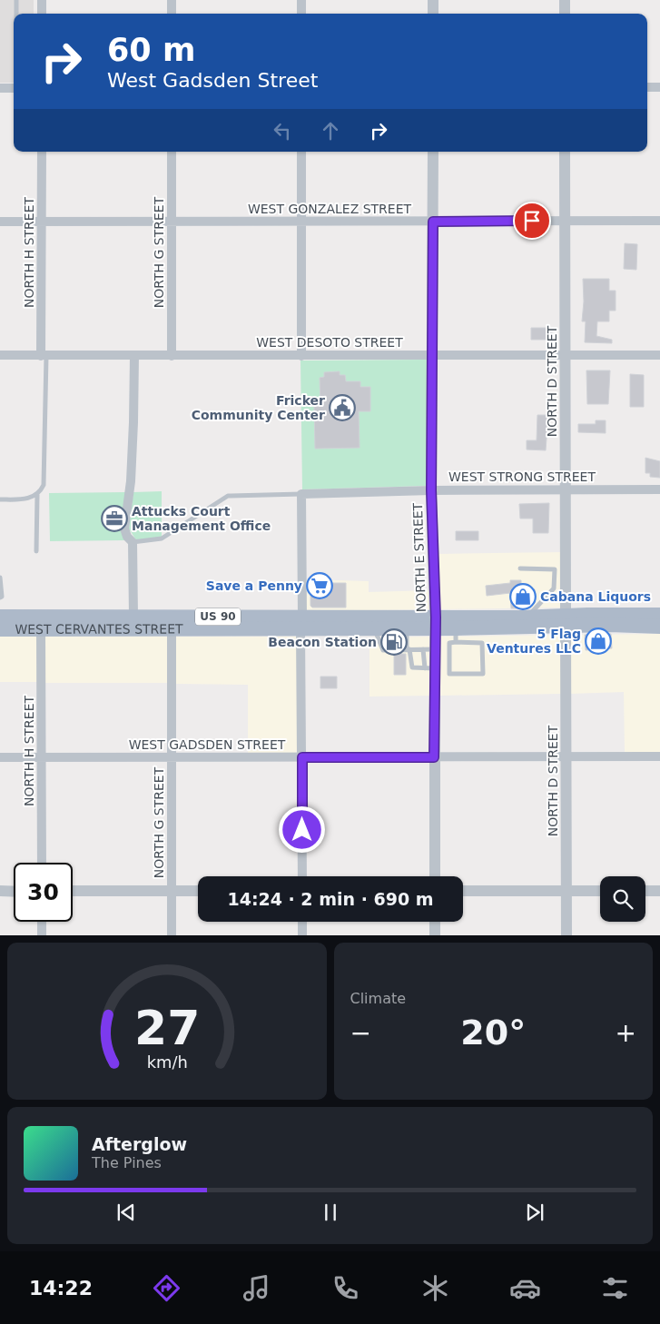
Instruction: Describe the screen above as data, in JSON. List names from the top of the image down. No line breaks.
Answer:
{"streets":{"main road":["US 90","WEST CERVANTES STREET"],"street":["WEST GONZALEZ STREET","NORTH H STREET","NORTH G STREET","WEST DESOTO STREET","NORTH D STREET","WEST STRONG STREET","NORTH E STREET","WEST GADSDEN STREET"]},"crossings":[["WEST GONZALEZ STREET","NORTH H STREET"],["WEST GONZALEZ STREET","NORTH G STREET"],["WEST GONZALEZ STREET","NORTH D STREET"],["WEST GONZALEZ STREET","NORTH E STREET"],["NORTH H STREET","WEST DESOTO STREET"],["NORTH H STREET","WEST CERVANTES STREET"],["NORTH H STREET","WEST GADSDEN STREET"],["NORTH G STREET","WEST DESOTO STREET"],["NORTH G STREET","WEST CERVANTES STREET"],["NORTH G STREET","WEST GADSDEN STREET"],["WEST DESOTO STREET","NORTH D STREET"],["WEST DESOTO STREET","NORTH E STREET"],["NORTH D STREET","WEST STRONG STREET"],["NORTH D STREET","WEST CERVANTES STREET"],["NORTH D STREET","WEST GADSDEN STREET"],["WEST STRONG STREET","NORTH E STREET"],["NORTH E STREET","WEST CERVANTES STREET"],["NORTH E STREET","WEST GADSDEN STREET"]],"places":{"public building":["Fricker Community Center"],"office":["Attucks Court Management Office"],"supermarket":["Save a Penny"],"shop":["Cabana Liquors","5 Flag Ventures LLC"],"fuel station":["Beacon Station"]},"page":{"turn":["60 m","West Gadsden Street"],"limit":"30","trip":"14:24 · 2 min · 690 m","tile":"Climate","heat":["−","20°","+"],"song":["Afterglow","The Pines"],"tabs":"14:22","gauge":["27","km/h"]}}
